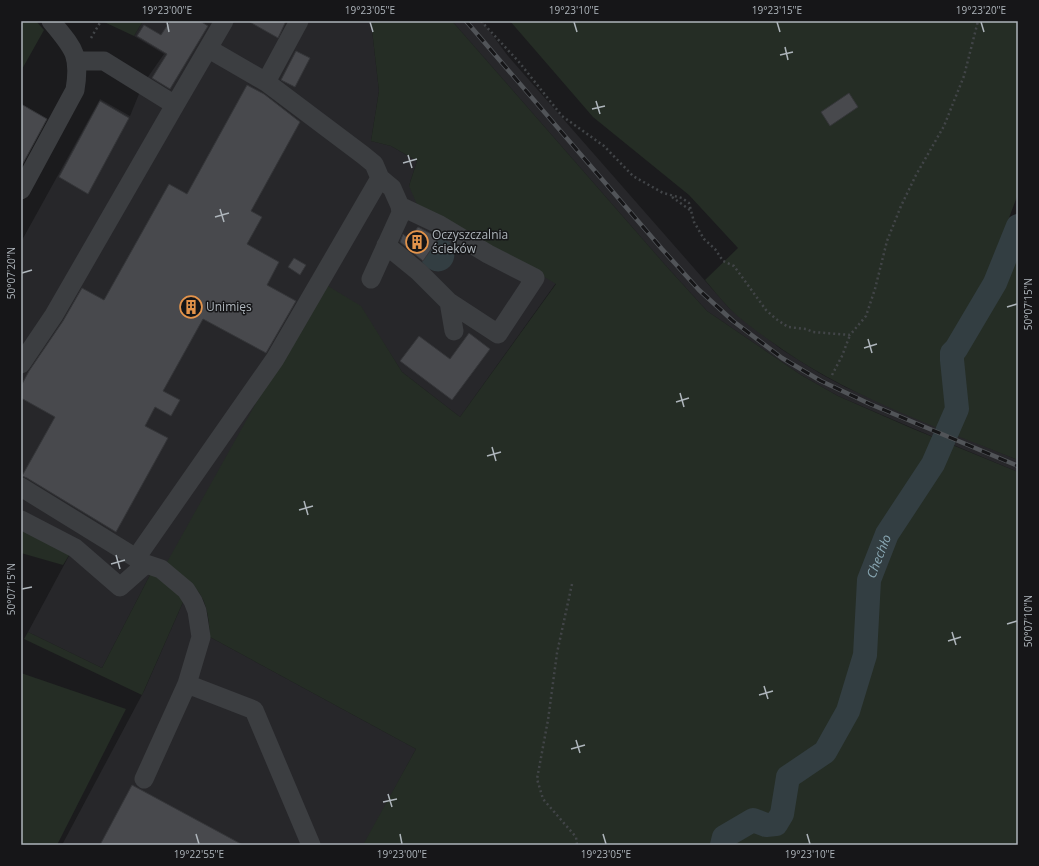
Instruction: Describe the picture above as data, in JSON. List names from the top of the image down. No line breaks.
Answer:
{"water":["Chechło"],"places":{"building":["Oczyszczalnia ścieków","Unimięs"]},"coordinates":["19°23'00\"E","19°23'05\"E","19°23'10\"E","19°23'15\"E","19°23'20\"E","50°07'20\"N","50°07'15\"N","50°07'10\"N","19°22'55\"E"]}
